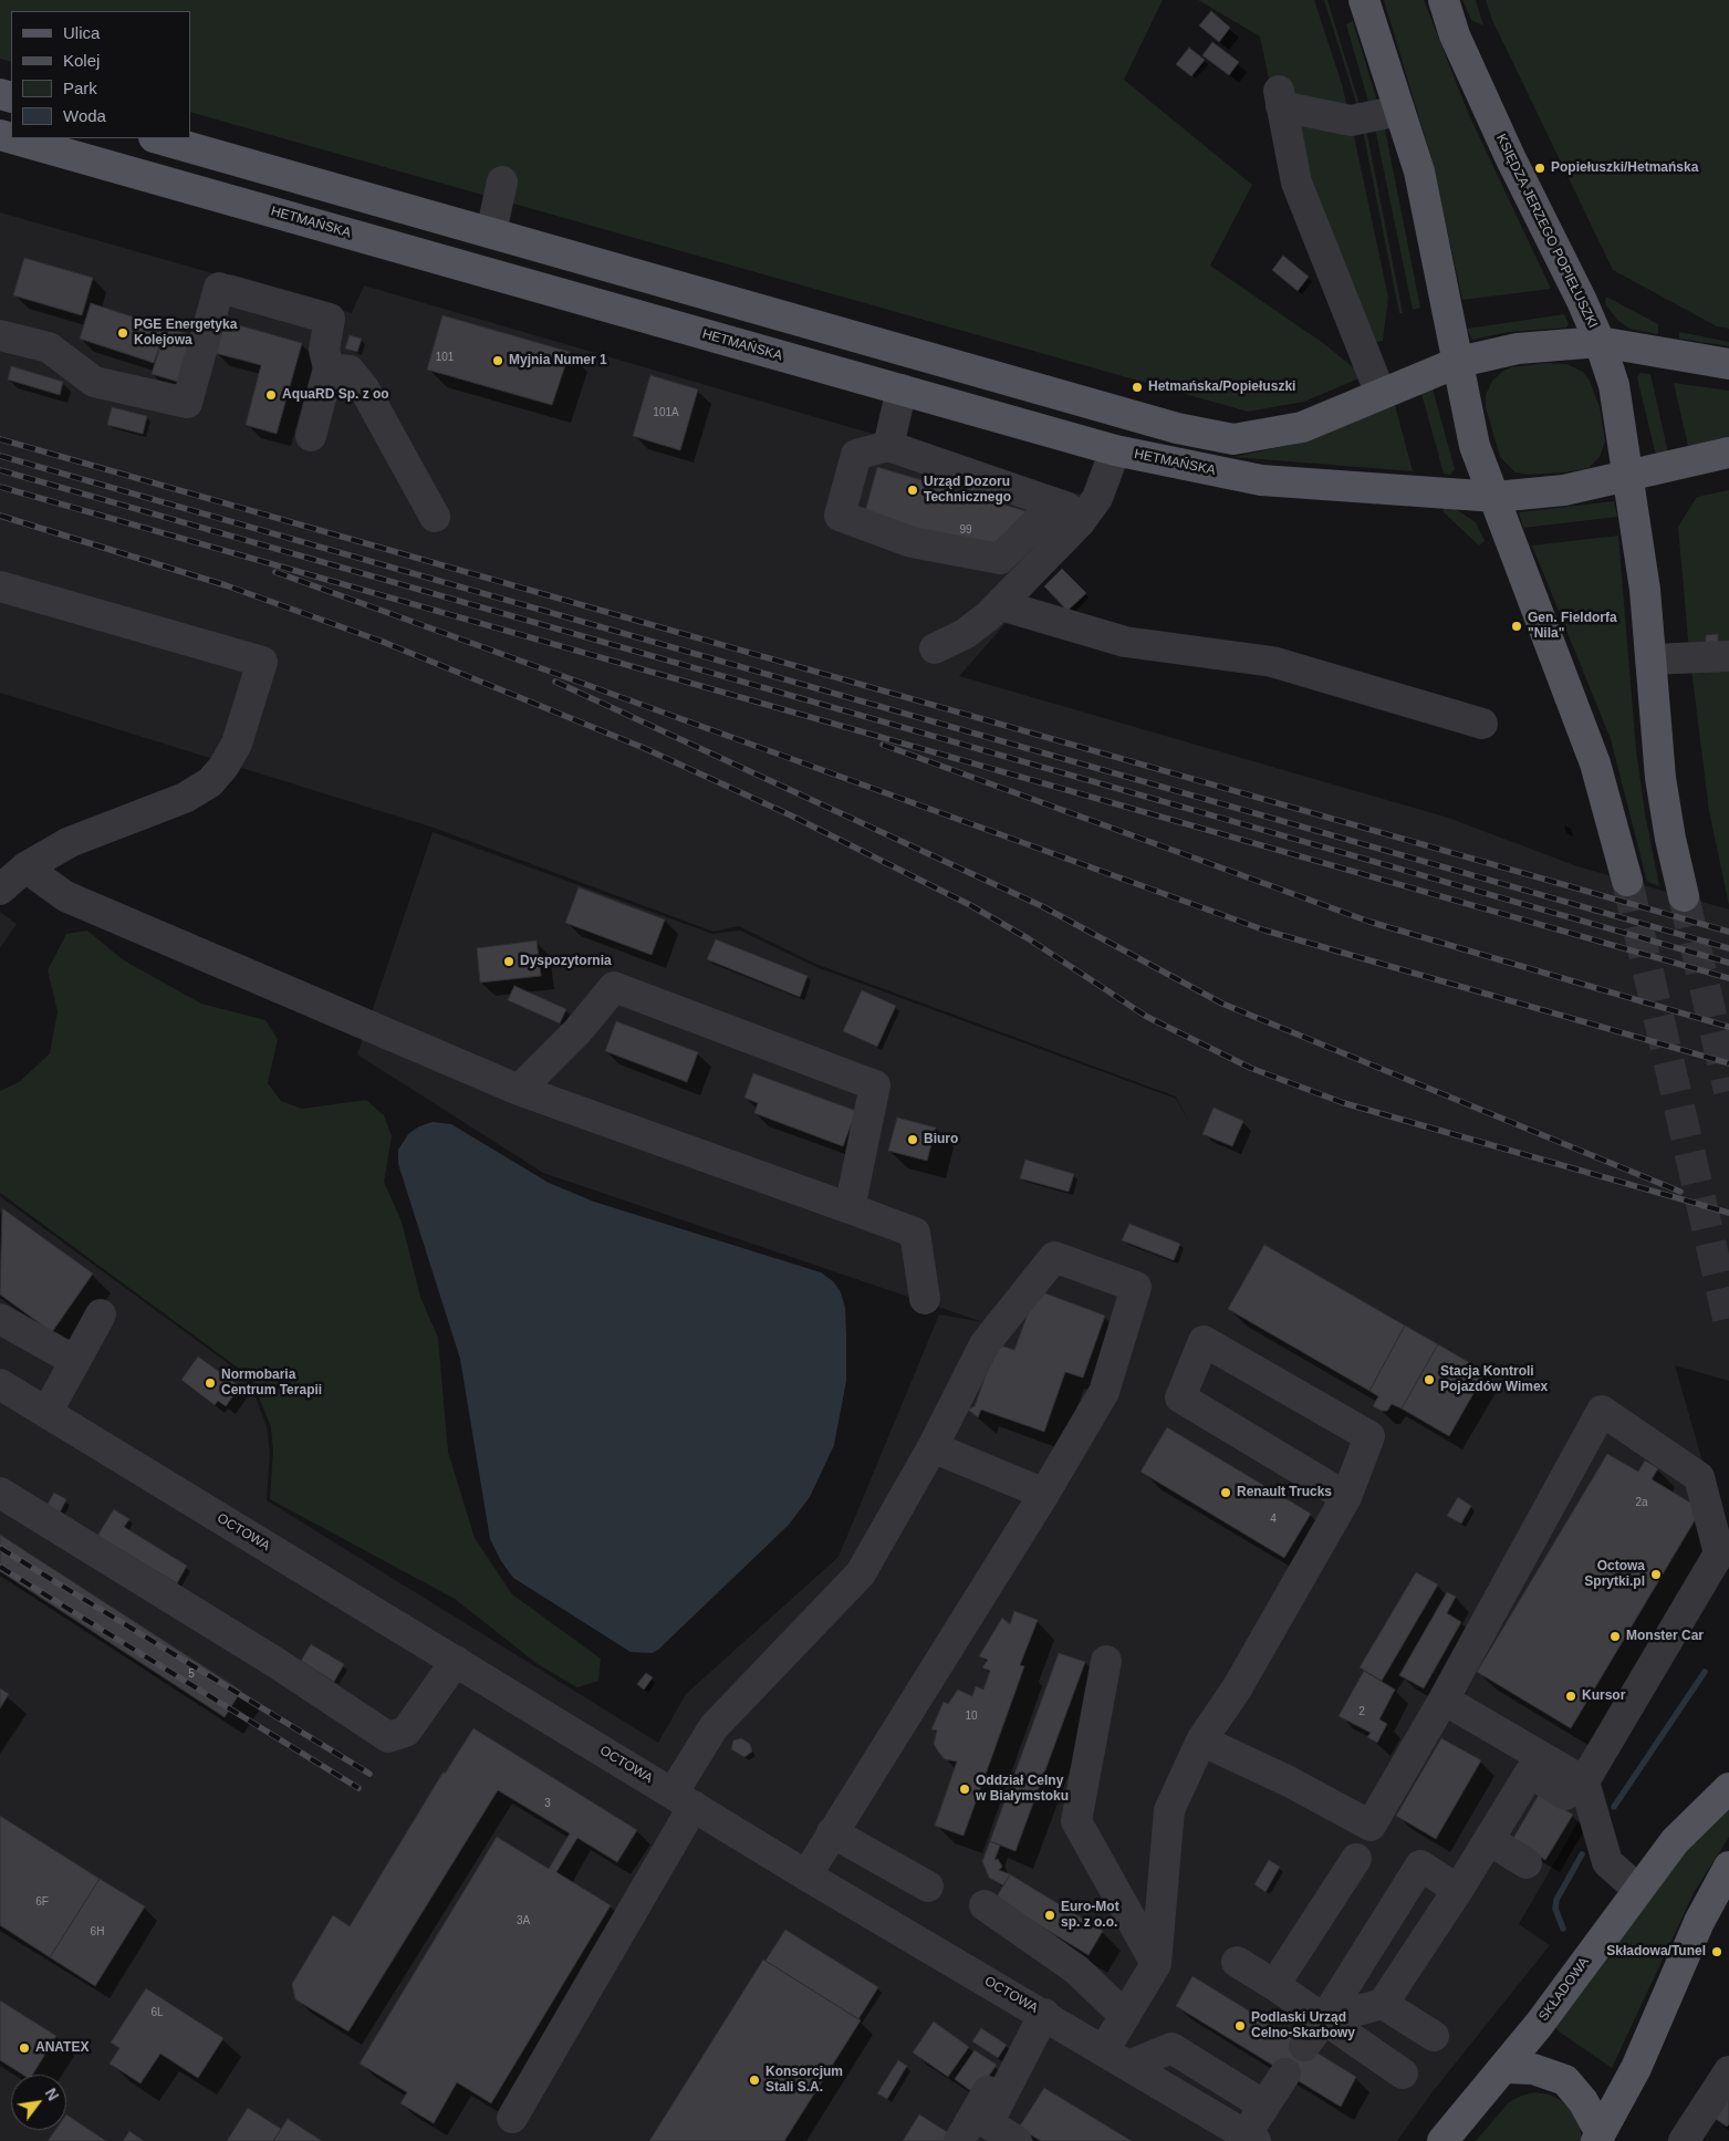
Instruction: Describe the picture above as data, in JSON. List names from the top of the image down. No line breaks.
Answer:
{"streets":{"main road":["HETMAŃSKA","KSIĘDZA JERZEGO POPIEŁUSZKI","SKŁADOWA"],"street":["OCTOWA"]},"places":["Popiełuszki/Hetmańska","PGE Energetyka Kolejowa","Myjnia Numer 1","Hetmańska/Popiełuszki","AquaRD Sp. z oo","Urząd Dozoru Technicznego","Gen. Fieldorfa \"Nila\"","Dyspozytornia","Biuro","Stacja Kontroli Pojazdów Wimex","Normobaria Centrum Terapii","Renault Trucks","Octowa Sprytki.pl","Monster Car","Kursor","Oddział Celny w Białymstoku","Euro-Mot sp. z o.o.","Składowa/Tunel","Podlaski Urząd Celno-Skarbowy","ANATEX","Konsorcjum Stali S.A."],"house_numbers":["101","101A","99","2a","4","5","2","10","3","6F","3A","6H","6L"],"legend":["Ulica","Kolej","Park","Woda"],"north":"top right"}
